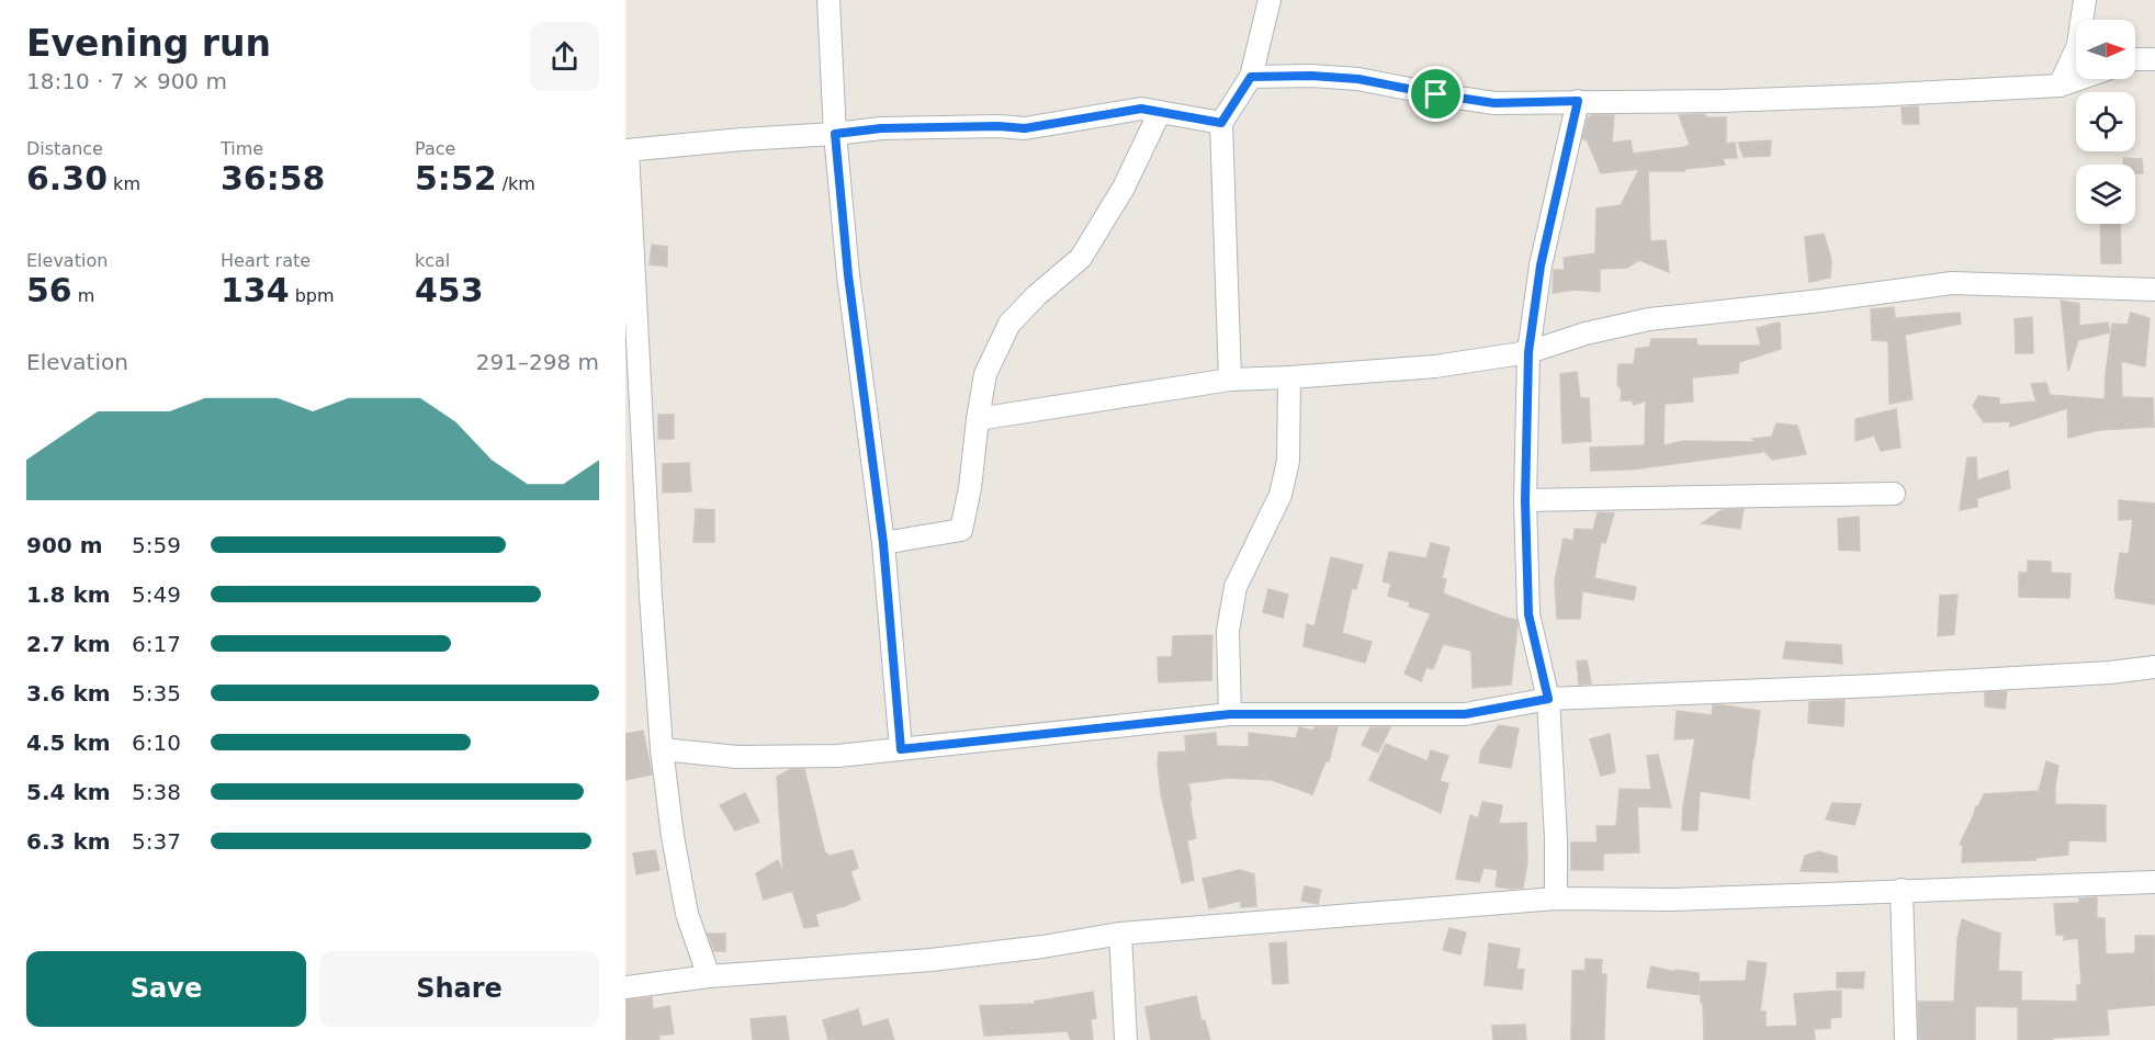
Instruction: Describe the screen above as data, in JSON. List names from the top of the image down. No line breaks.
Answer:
{"north":"right","page":{"heading":["Evening run","18:10 · 7 × 900 m"],"stats":[["Distance","6.30 km"],["Time","36:58"],["Pace","5:52 /km"],["Elevation","56 m"],["Heart rate","134 bpm"],["kcal","453"]],"chart":["Elevation","291–298 m"],"list":[{"name":"900 m","note":"5:59"},{"name":"1.8 km","note":"5:49"},{"name":"2.7 km","note":"6:17"},{"name":"3.6 km","note":"5:35"},{"name":"4.5 km","note":"6:10"},{"name":"5.4 km","note":"5:38"},{"name":"6.3 km","note":"5:37"}],"buttons":["Save","Share"]}}
